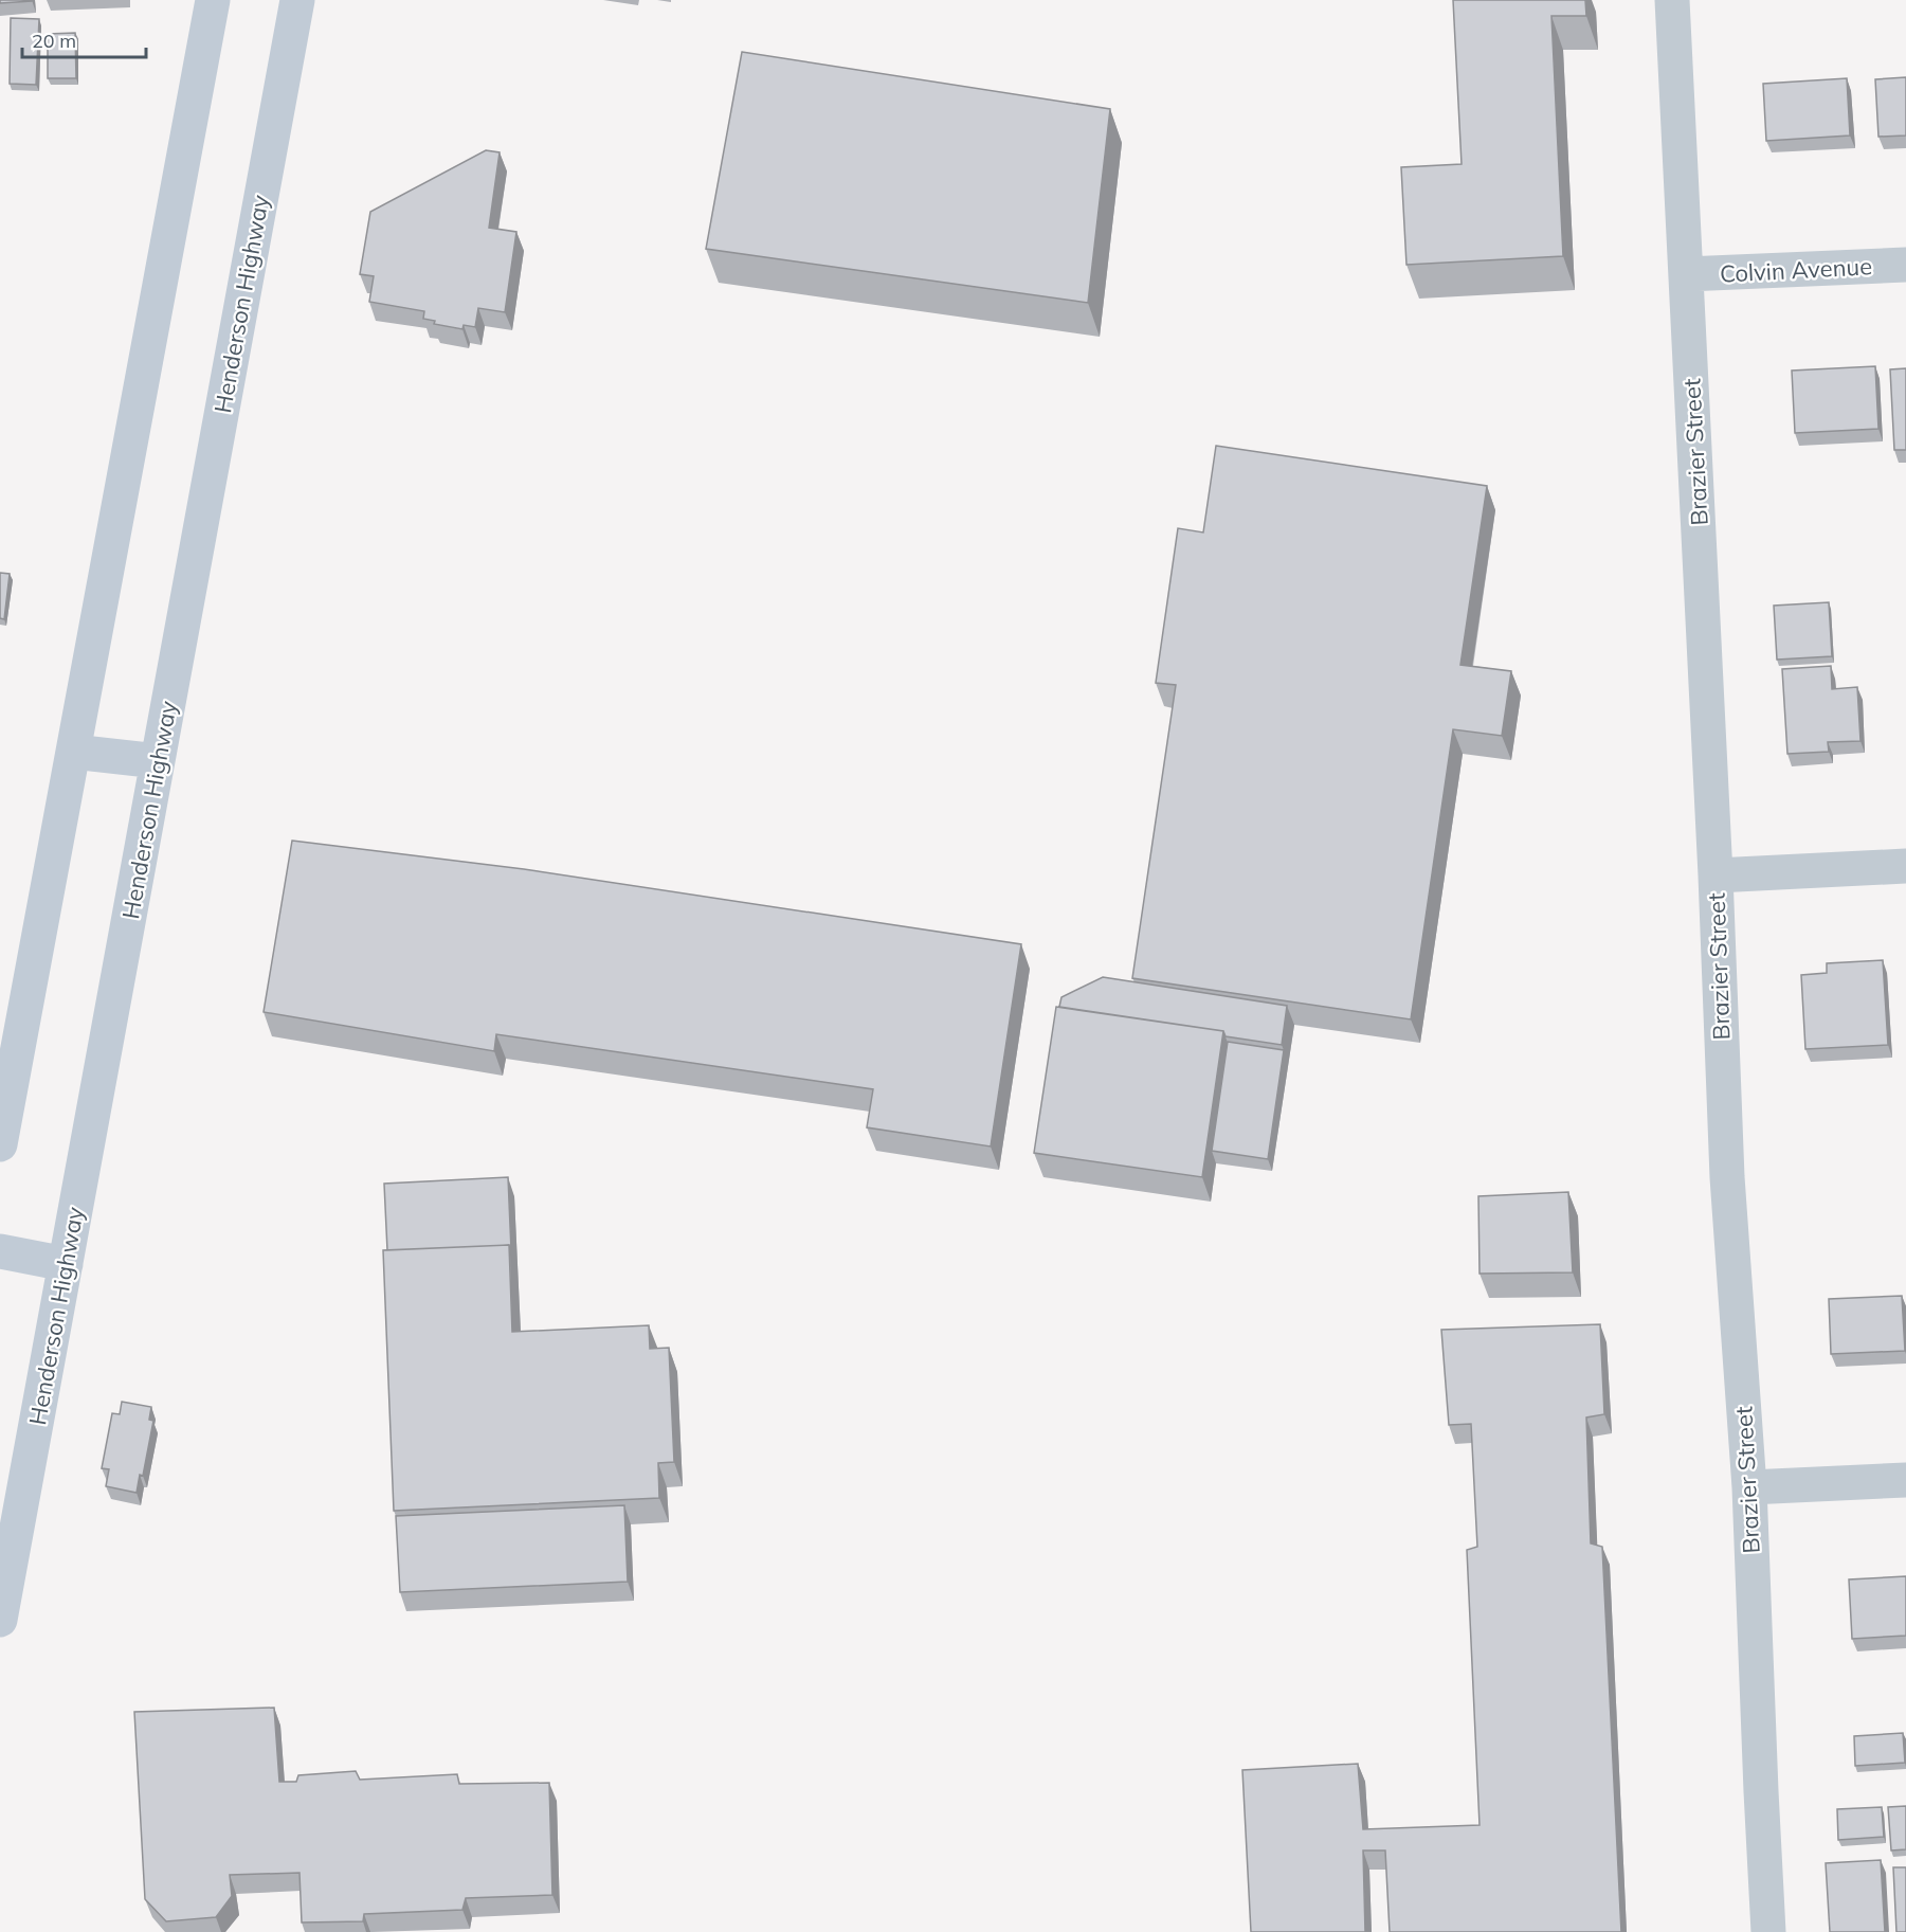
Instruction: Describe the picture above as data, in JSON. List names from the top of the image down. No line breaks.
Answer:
{"streets":{"main road":["Henderson Highway"],"street":["Colvin Avenue","Brazier Street"]},"crossings":[["Colvin Avenue","Brazier Street"]],"scale_bar":"20 m"}
